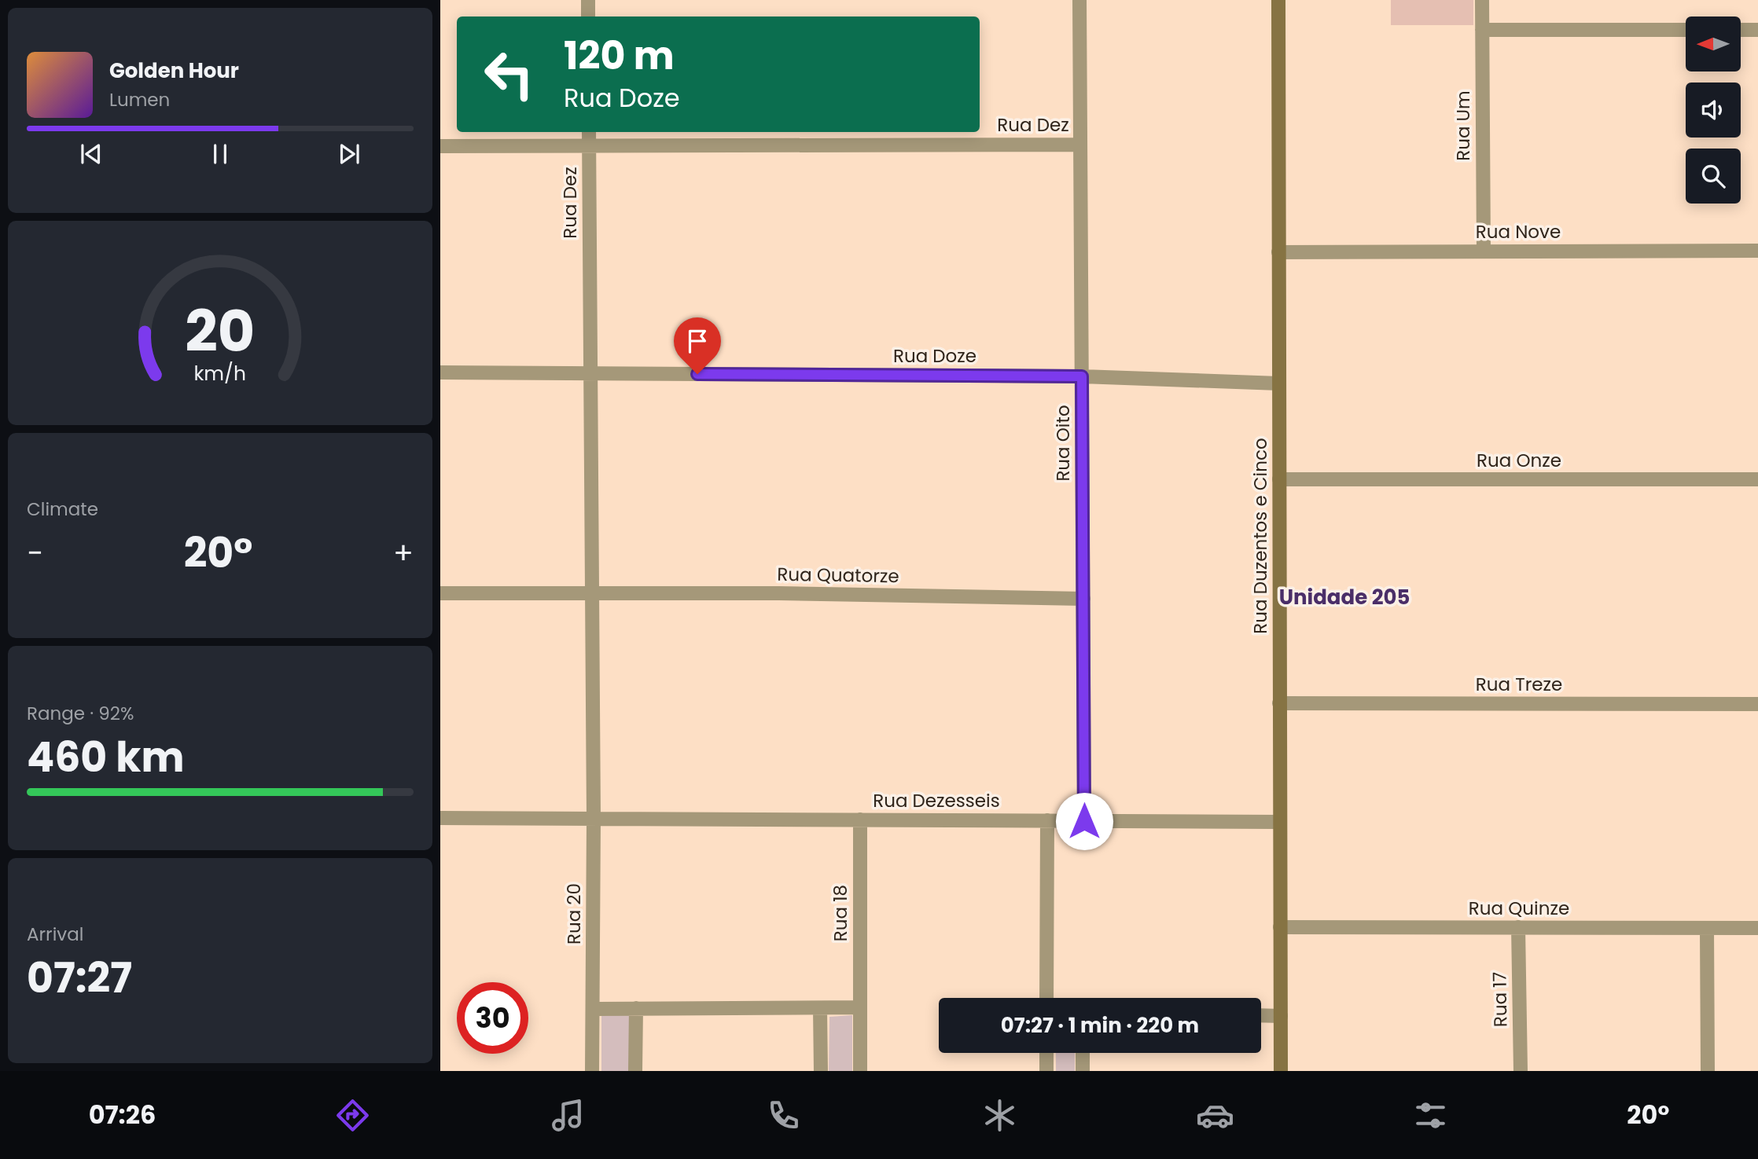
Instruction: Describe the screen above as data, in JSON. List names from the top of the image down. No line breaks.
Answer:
{"streets":{"street":["Rua Dez","Rua Um","Rua Nove","Rua Doze","Rua Oito","Rua Onze","Rua Duzentos e Cinco","Rua Quatorze","Rua Treze","Rua Dezesseis","Rua Quinze","Rua 18","Rua 20","Rua 17"]},"crossings":[["Rua Dez","Rua Doze"],["Rua Dez","Rua Oito"],["Rua Um","Rua Nove"],["Rua Nove","Rua Duzentos e Cinco"],["Rua Doze","Rua Oito"],["Rua Doze","Rua Duzentos e Cinco"],["Rua Oito","Rua Quatorze"],["Rua Oito","Rua Dezesseis"],["Rua Onze","Rua Duzentos e Cinco"],["Rua Duzentos e Cinco","Rua Treze"],["Rua Duzentos e Cinco","Rua Dezesseis"],["Rua Duzentos e Cinco","Rua Quinze"],["Rua Dezesseis","Rua 18"],["Rua Dezesseis","Rua 20"],["Rua Quinze","Rua 17"]],"districts":["Unidade 205"],"north":"left","page":{"turn":["120 m","Rua Doze"],"song":["Golden Hour","Lumen"],"tile":["Climate",["Range · 92%","460 km"],["Arrival","07:27"]],"heat":["−","20°","+"],"limit":"30","trip":"07:27 · 1 min · 220 m","tabs":["07:26","20°"],"gauge":["20","km/h"]}}
